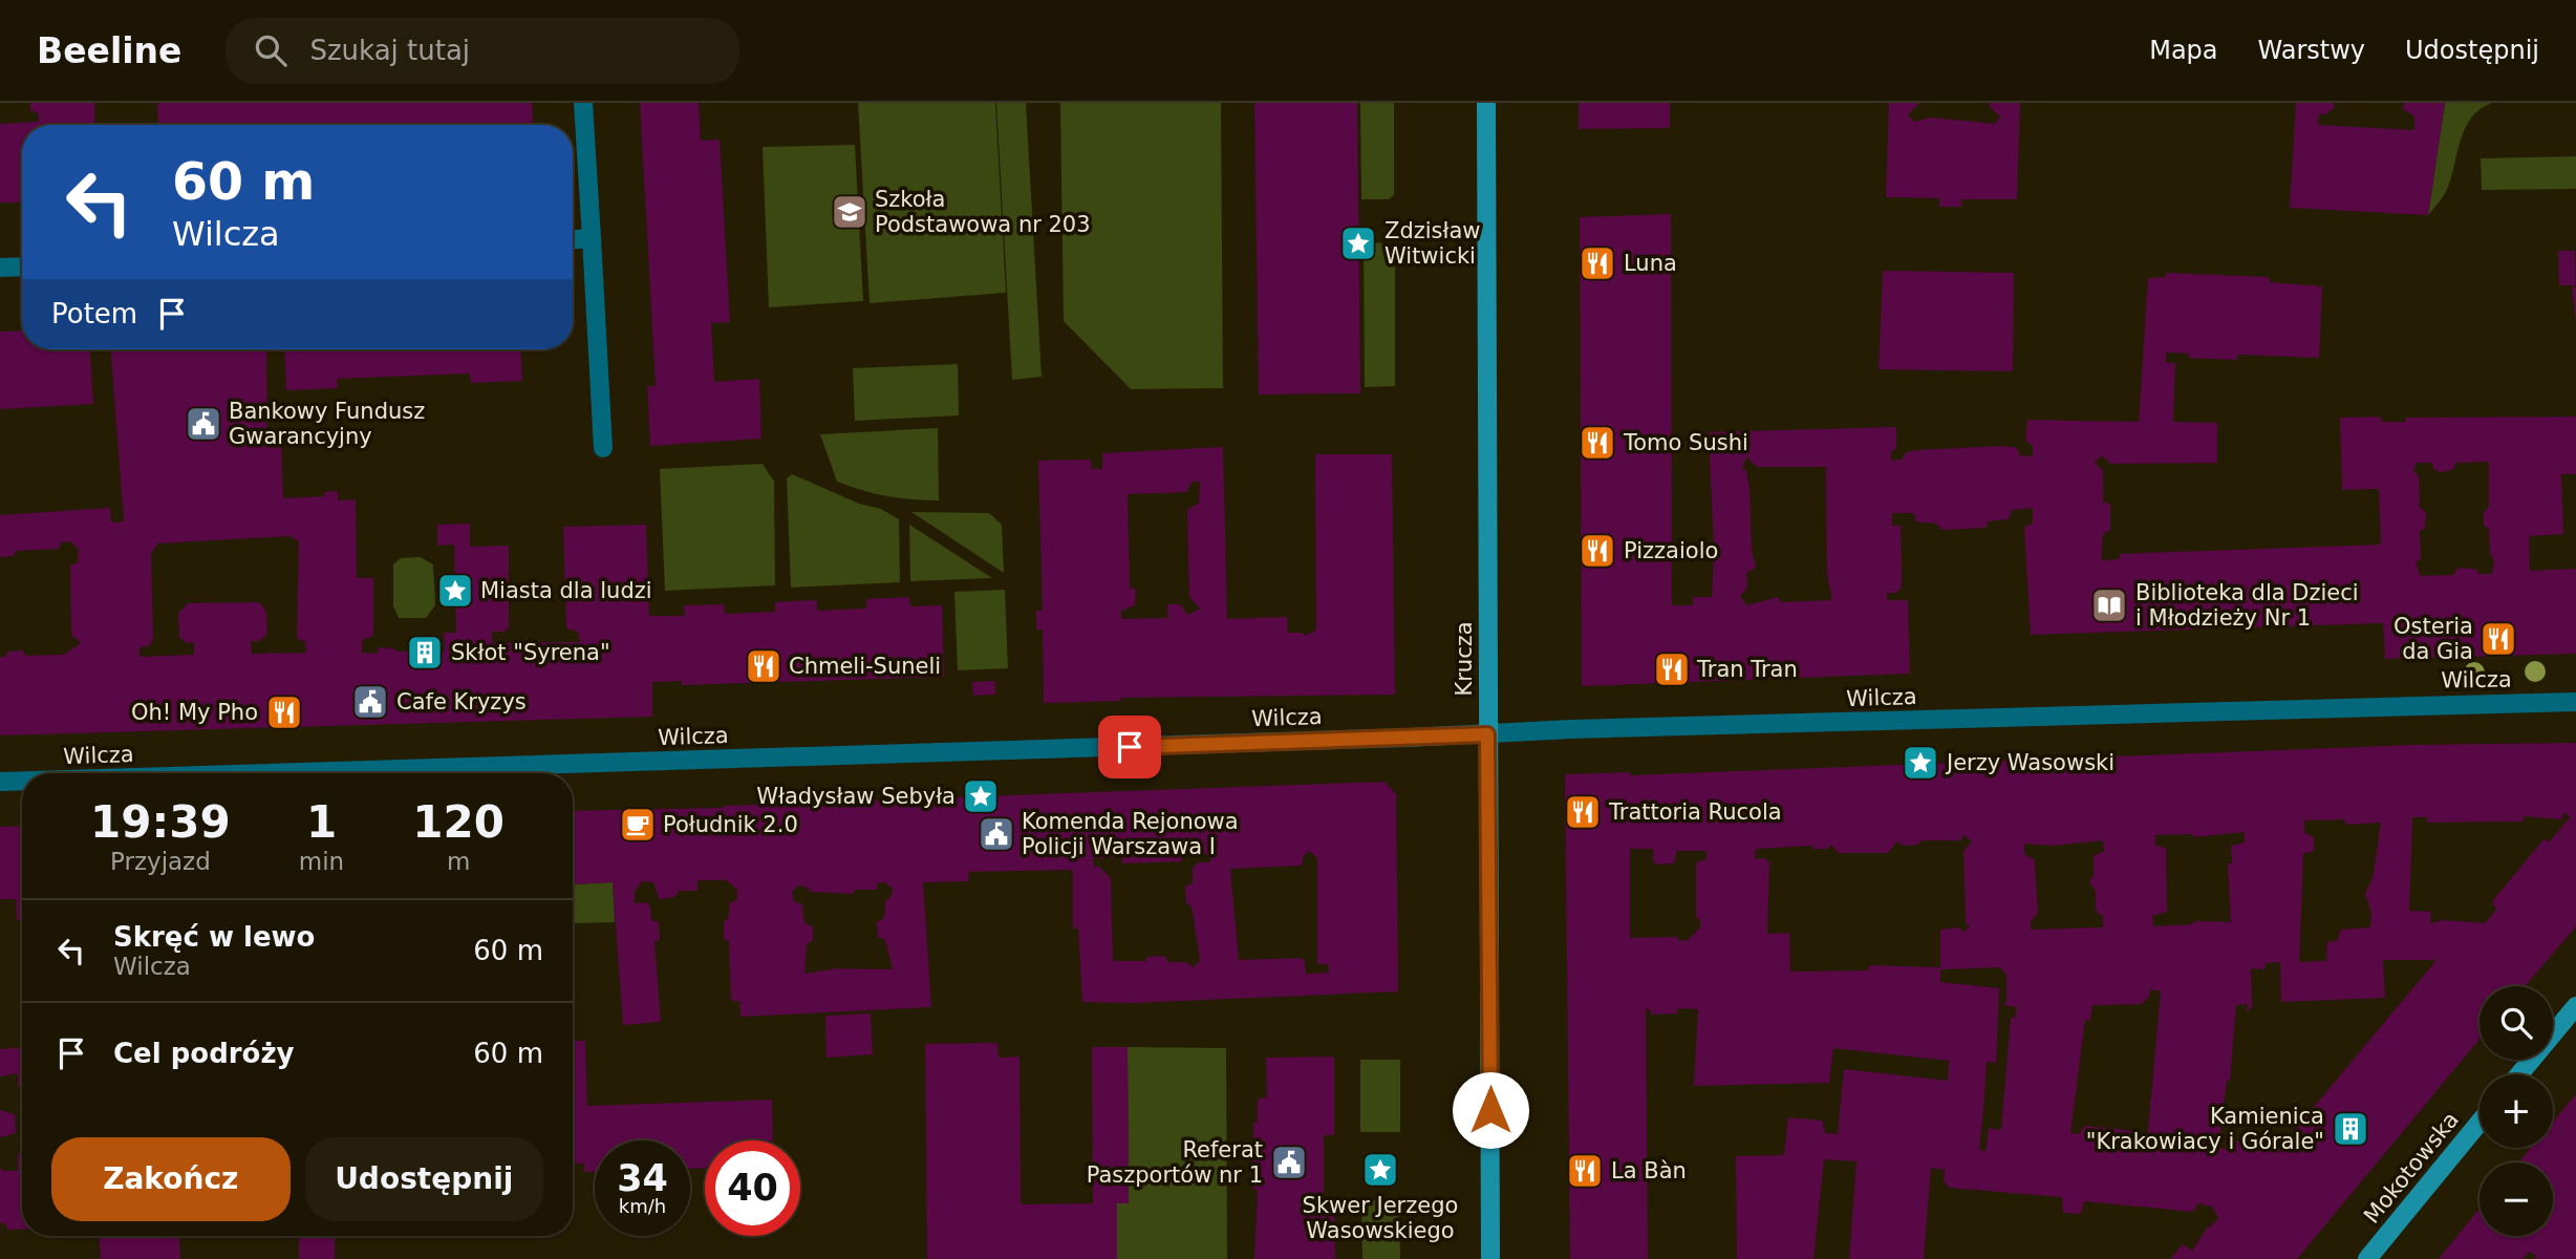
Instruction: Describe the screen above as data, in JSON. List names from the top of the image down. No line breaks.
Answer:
{"streets":{"street":["Krucza","Wilcza","Mokotowska"]},"crossings":[["Krucza","Wilcza"]],"places":{"school or university":["Szkoła Podstawowa nr 203"],"place":["Zdzisław Witwicki","Miasta dla ludzi","Jerzy Wasowski","Władysław Sebyła","Skwer Jerzego Wasowskiego"],"restaurant":["Luna","Tomo Sushi","Pizzaiolo","Osteria da Gia","Chmeli-Suneli","Tran Tran","Oh! My Pho","Trattoria Rucola","La Bàn"],"public building":["Bankowy Fundusz Gwarancyjny","Cafe Kryzys","Komenda Rejonowa Policji Warszawa I","Referat Paszportów nr 1"],"library":["Biblioteka dla Dzieci i Młodzieży Nr 1"],"building":["Skłot \"Syrena\"","Kamienica \"Krakowiacy i Górale\""],"cafe":["Południk 2.0"]},"page":{"header":"Beeline","search":"Szukaj tutaj","nav":["Mapa","Warstwy","Udostępnij"],"turn":["60 m","Wilcza"],"then":"Potem","eta":["19:39","Przyjazd","1","min","120","m"],"list":[{"name":"Skręć w lewo","note":"Wilcza","value":"60 m"},{"name":"Cel podróży","value":"60 m"}],"map_buttons":["+","−"],"buttons":["Zakończ","Udostępnij"],"speed":"34 km/h","limit":"40"}}
